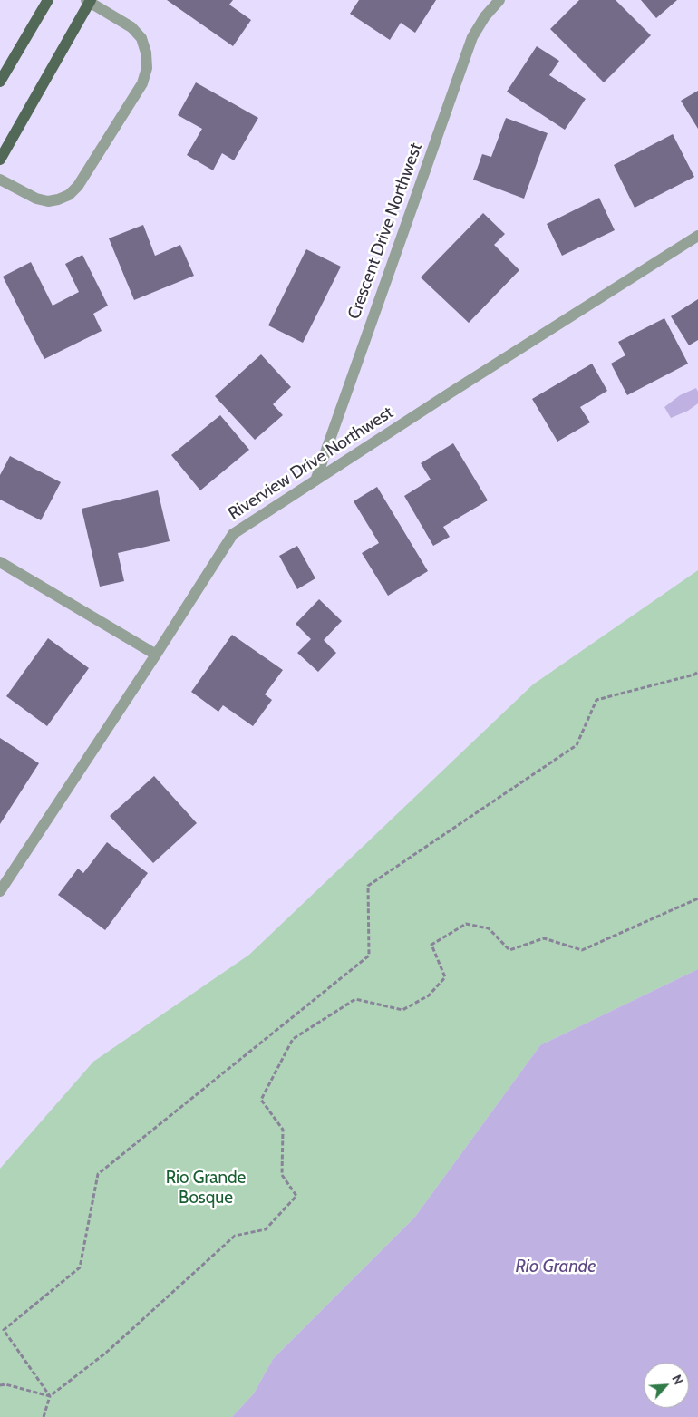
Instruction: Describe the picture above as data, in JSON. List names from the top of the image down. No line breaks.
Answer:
{"streets":{"street":["Crescent Drive Northwest","Riverview Drive Northwest"]},"crossings":[["Crescent Drive Northwest","Riverview Drive Northwest"]],"water":["Rio Grande"],"parks":["Rio Grande Bosque"],"north":"top right"}
